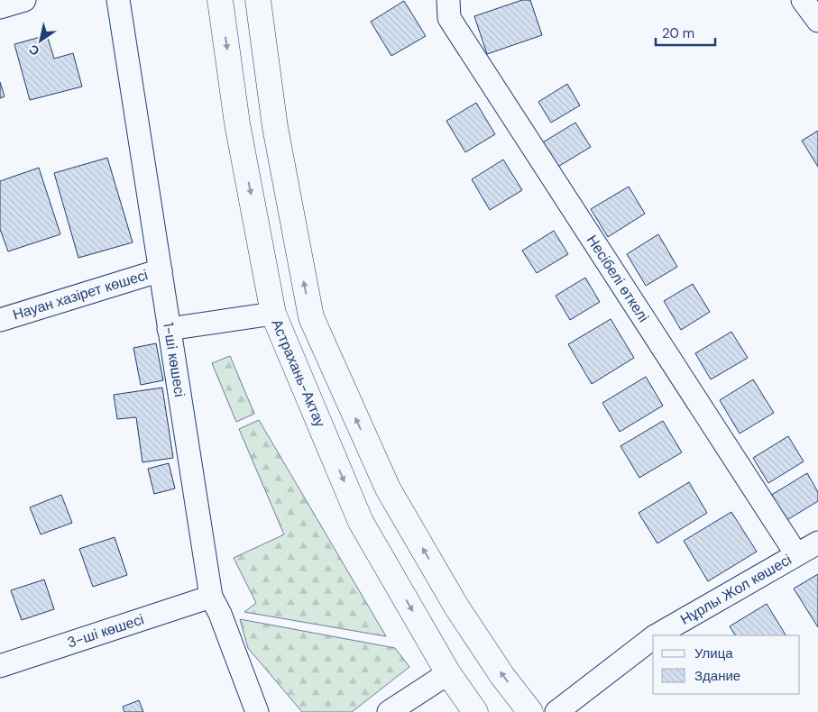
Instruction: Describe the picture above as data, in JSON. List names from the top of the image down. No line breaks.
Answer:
{"streets":{"highway":["Астрахань-Актау"],"street":["Несібелі өткелі","Науан хазірет көшесі","1-шi көшесі","Нұрлы Жол көшесі","3-шi көшесі"]},"crossings":[["Несібелі өткелі","Нұрлы Жол көшесі"],["Науан хазірет көшесі","1-шi көшесі"],["1-шi көшесі","3-шi көшесі"]],"legend":["Улица","Здание"],"scale_bar":"20 m","north":"bottom left"}
